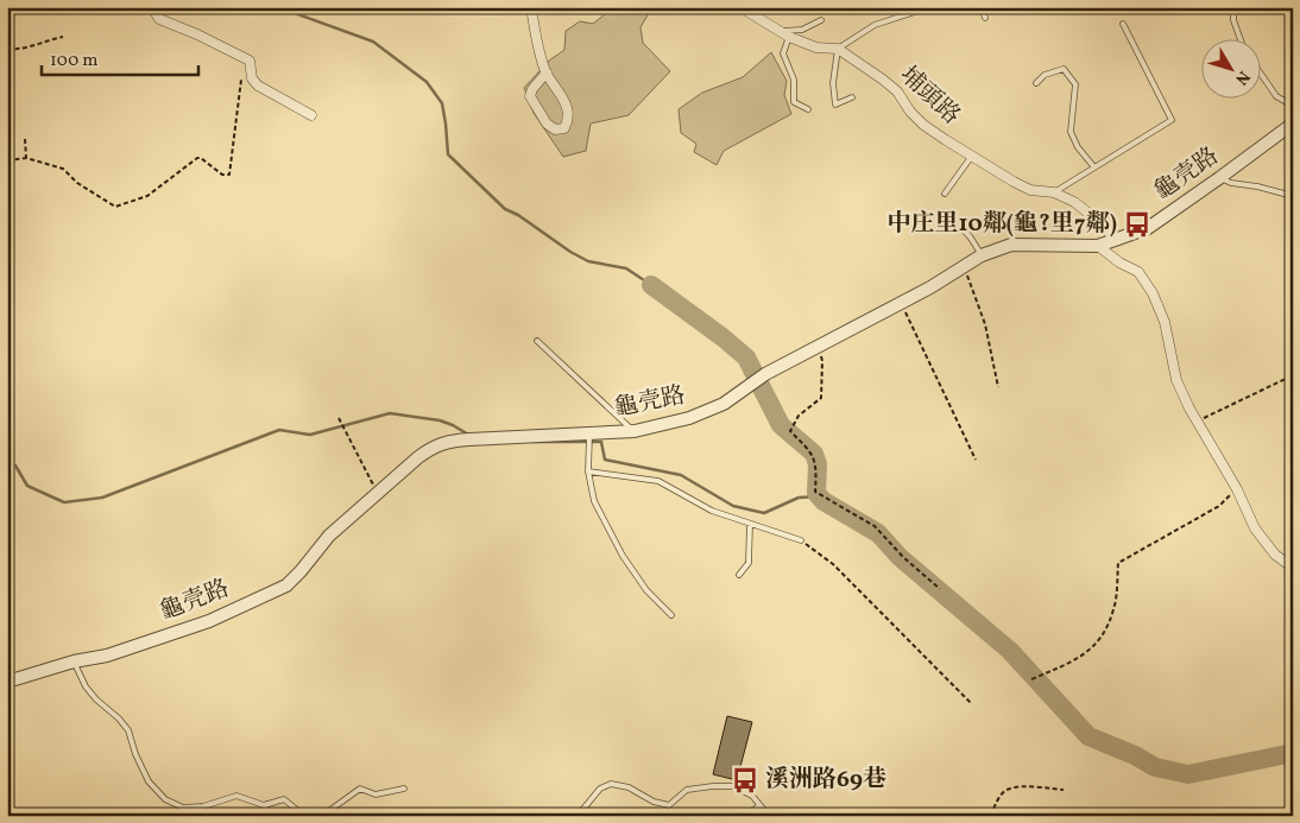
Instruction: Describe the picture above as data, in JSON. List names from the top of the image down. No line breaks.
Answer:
{"streets":{"street":["埔頭路","龜壳路"]},"crossings":[["埔頭路","龜壳路"]],"places":{"bus stop":["中庄里10鄰(龜?里7鄰)","溪洲路69巷"]},"scale_bar":"100 m","north":"bottom right"}
